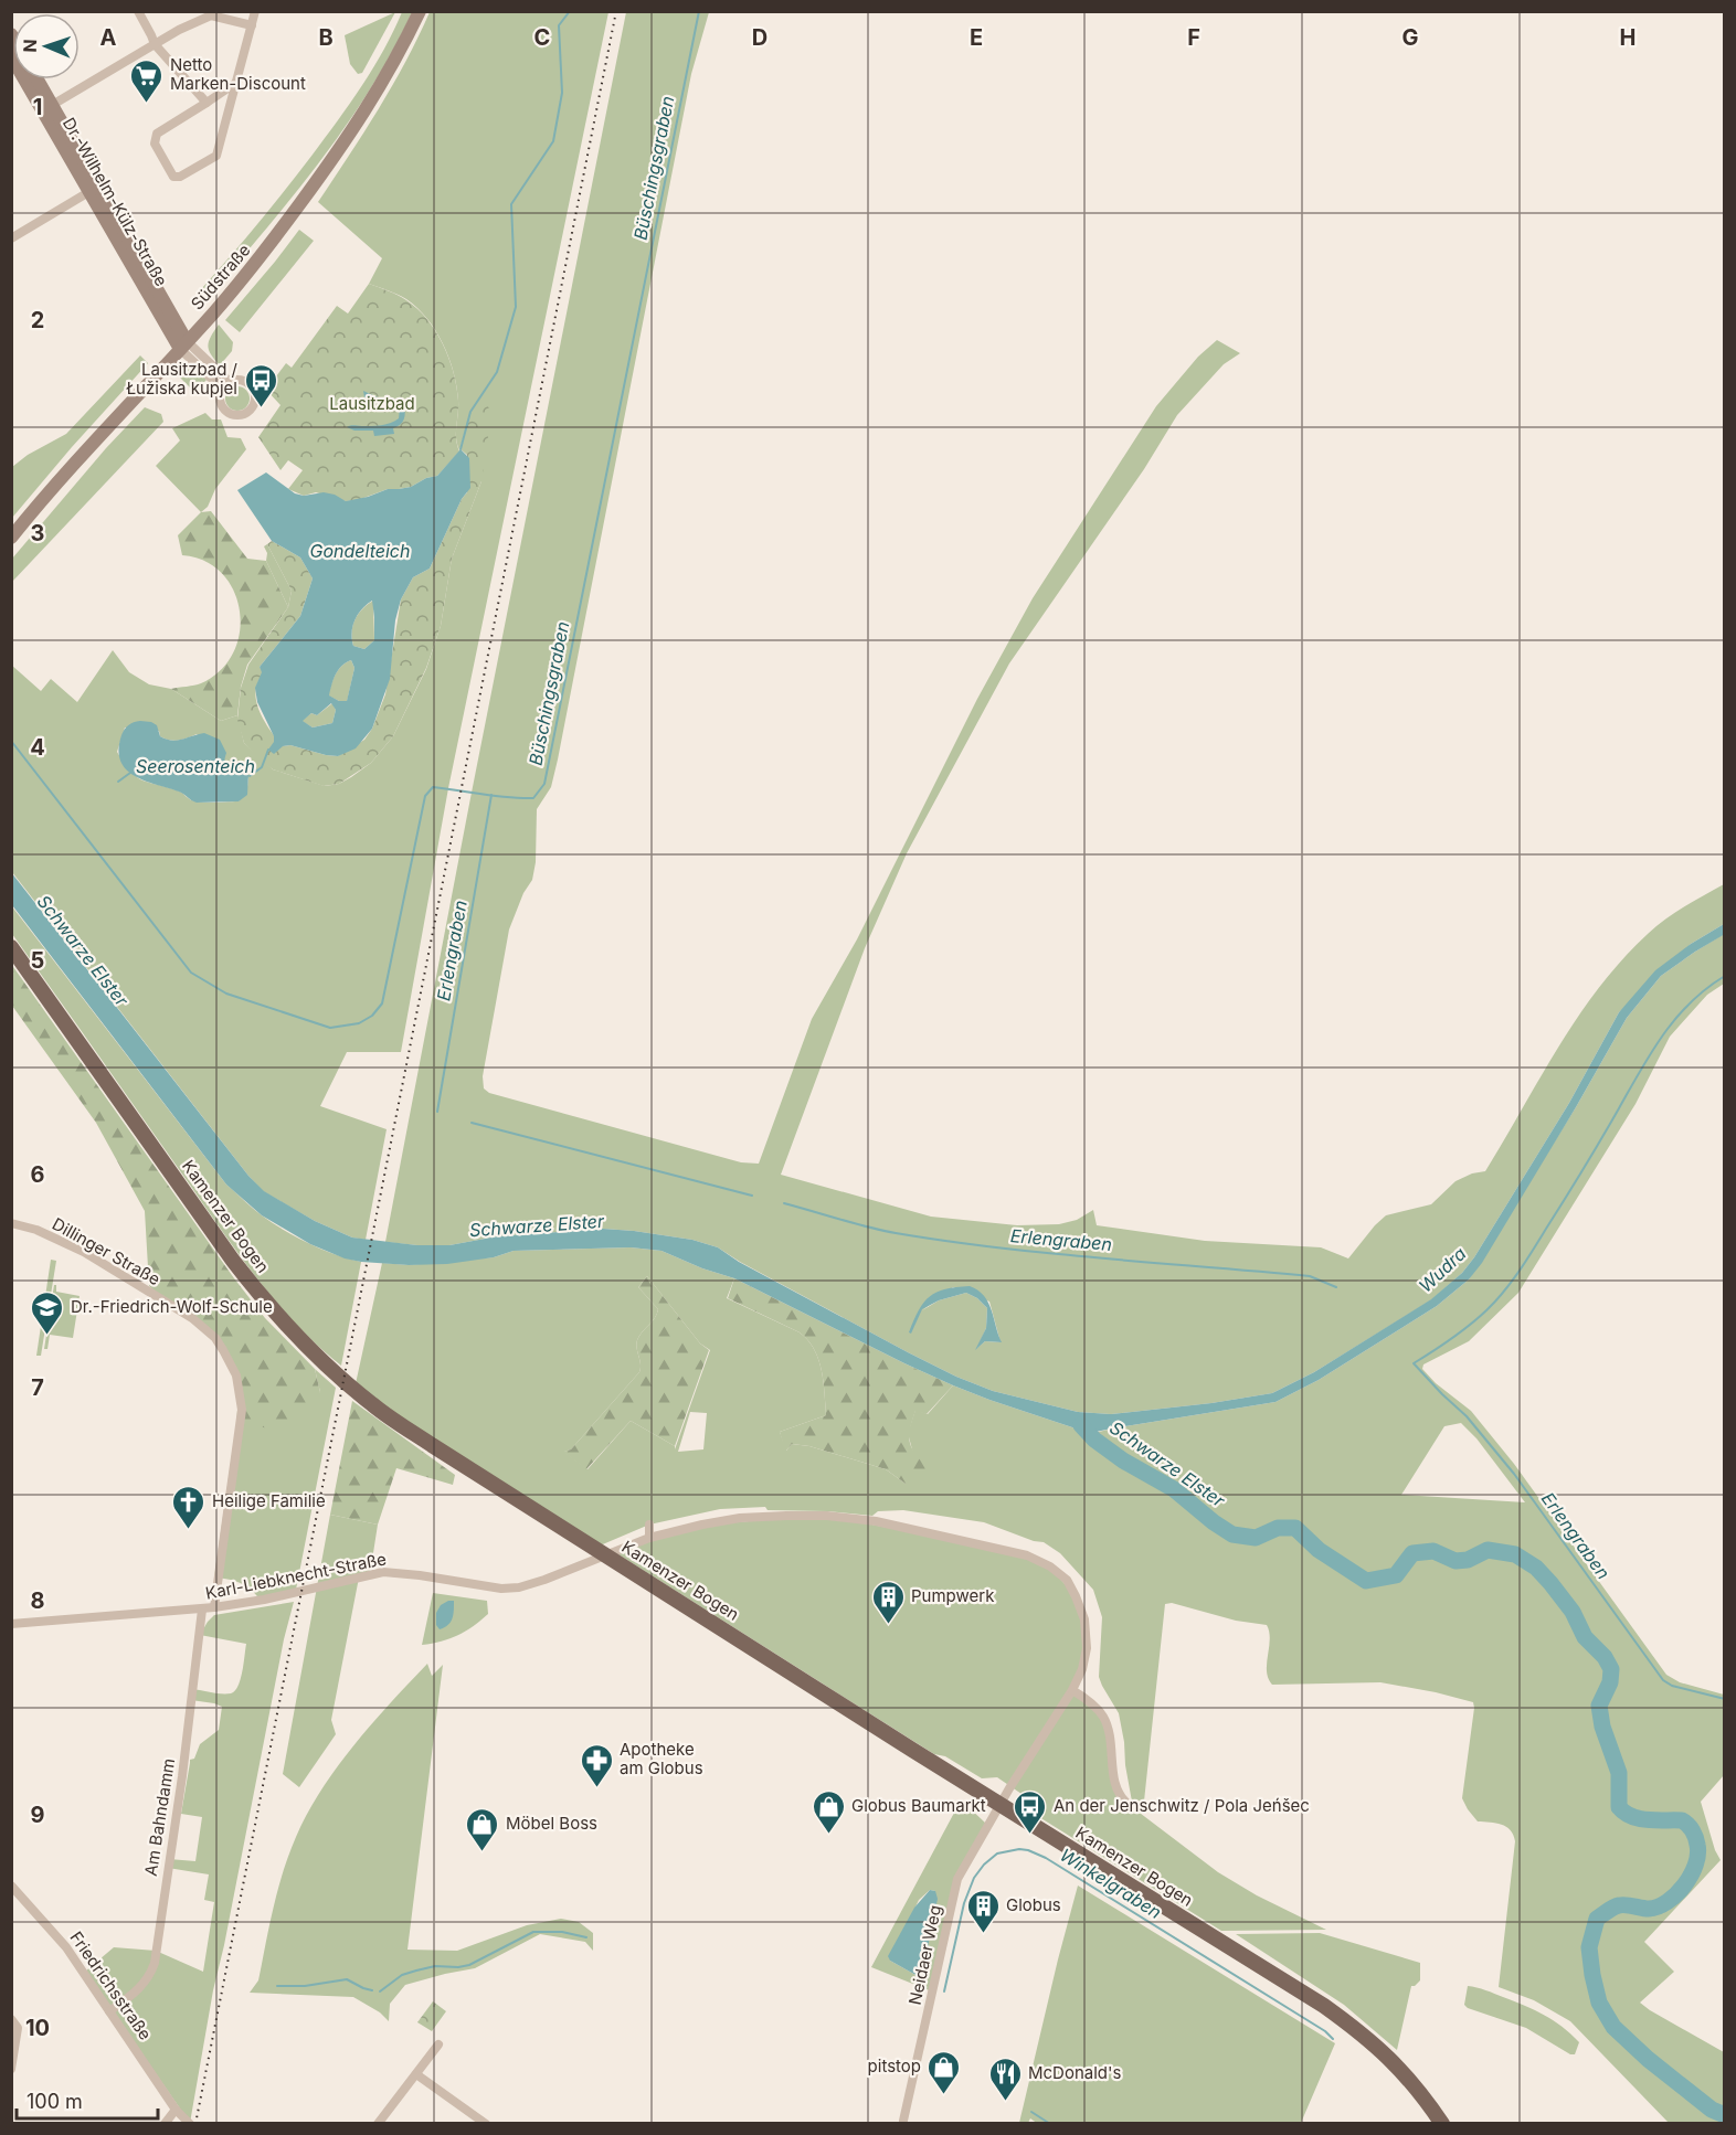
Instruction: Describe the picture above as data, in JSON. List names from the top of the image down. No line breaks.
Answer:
{"streets":{"main road":["Kamenzer Bogen"],"street":["Dr.-Wilhelm-Külz-Straße","Südstraße","Dillinger Straße","Karl-Liebknecht-Straße","Am Bahndamm","Neidaer Weg","Friedrichsstraße"]},"crossings":[["Dr.-Wilhelm-Külz-Straße","Südstraße"],["Kamenzer Bogen","Neidaer Weg"],["Dillinger Straße","Karl-Liebknecht-Straße"],["Karl-Liebknecht-Straße","Am Bahndamm"],["Am Bahndamm","Friedrichsstraße"]],"water":["Büschingsgraben","Gondelteich","Seerosenteich","Schwarze Elster","Erlengraben","Wudra","Winkelgraben"],"parks":["Lausitzbad"],"places":{"supermarket":["Netto Marken-Discount"],"bus stop":["Lausitzbad / Łužiska kupjel","An der Jenschwitz / Pola Jeńšec"],"school or university":["Dr.-Friedrich-Wolf-Schule"],"church":["Heilige Familie"],"building":["Pumpwerk","Globus"],"pharmacy":["Apotheke am Globus"],"shop":["Globus Baumarkt","Möbel Boss","pitstop"],"restaurant":["McDonald's"]},"scale_bar":"100 m","north":"left","grid":{"columns":["A","B","C","D","E","F","G","H"],"rows":["1","2","3","4","5","6","7","8","9","10"]}}
